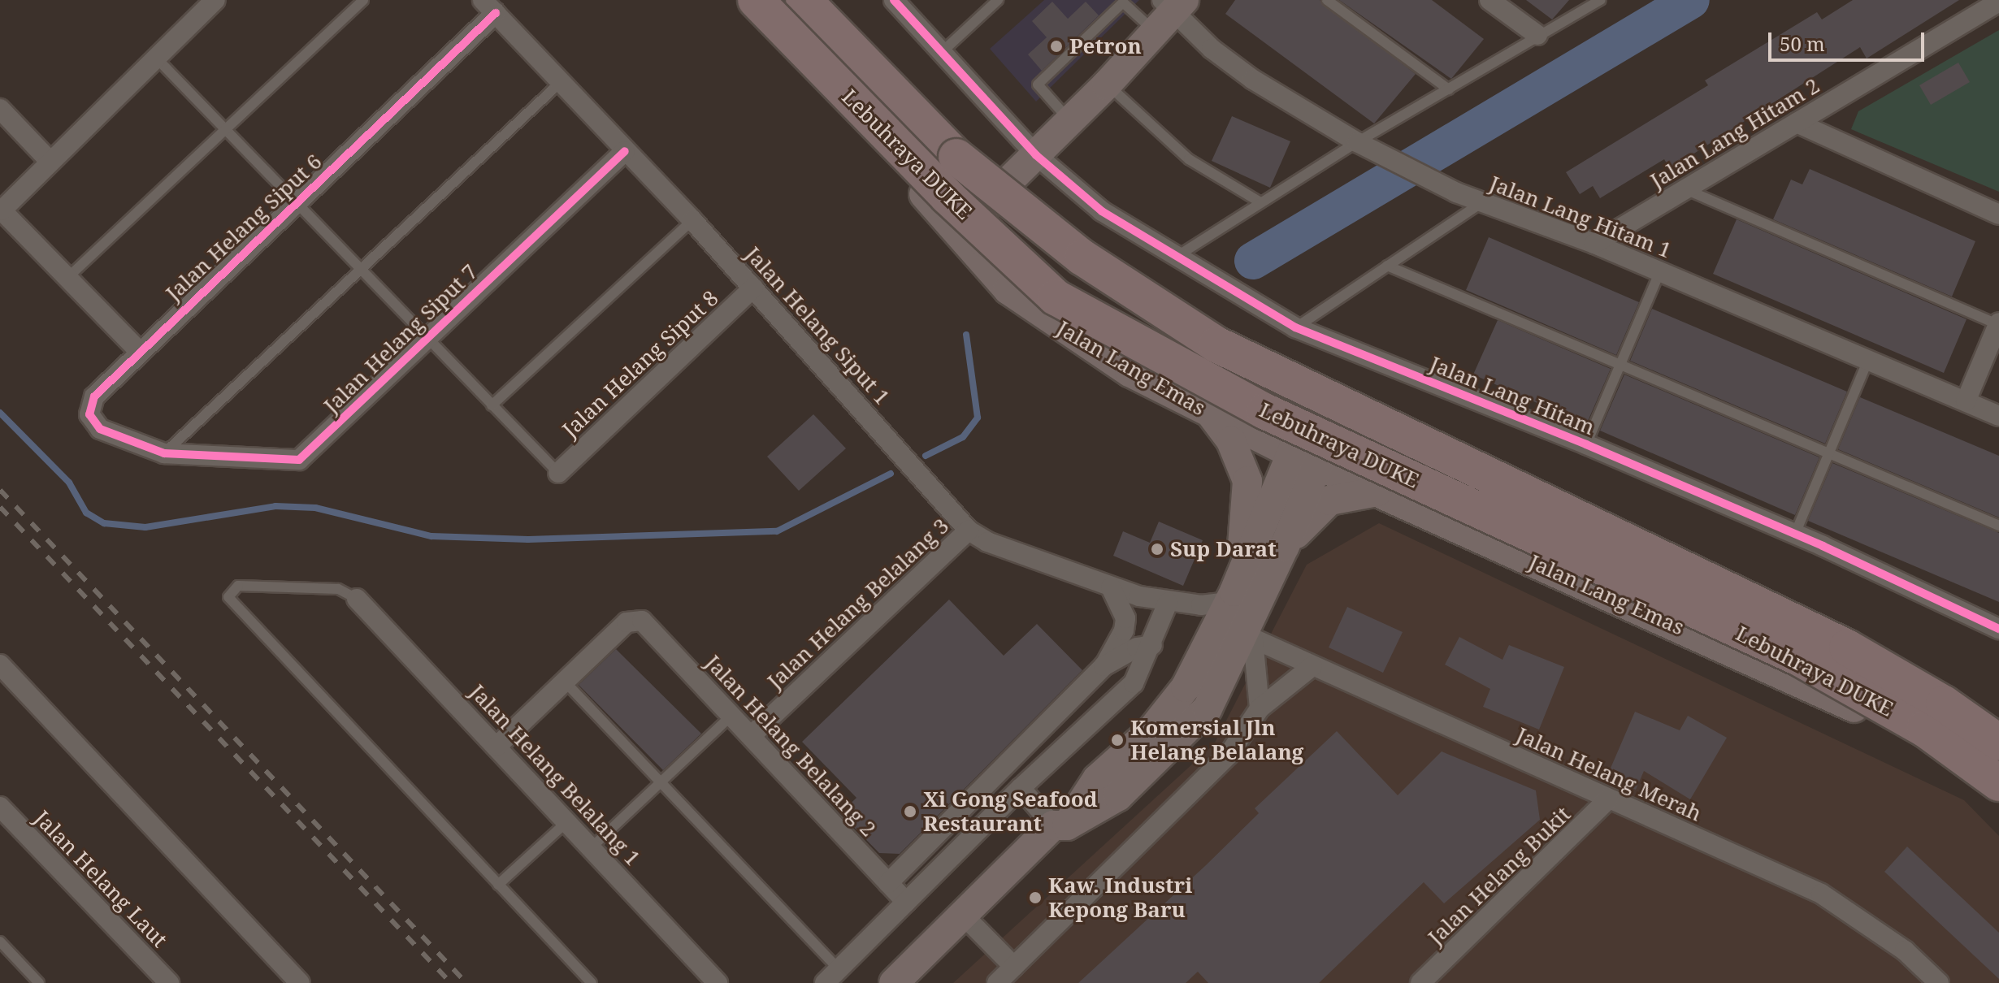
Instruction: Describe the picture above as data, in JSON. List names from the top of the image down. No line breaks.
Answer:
{"streets":{"highway":["Lebuhraya DUKE"],"main road":["Jalan Lang Emas"],"street":["Jalan Lang Hitam 2","Jalan Lang Hitam 1","Jalan Helang Siput 6","Jalan Helang Siput 1","Jalan Helang Siput 7","Jalan Helang Siput 8","Jalan Lang Hitam","Jalan Helang Belalang 3","Jalan Helang Belalang 2","Jalan Helang Merah","Jalan Helang Belalang 1","Jalan Helang Bukit","Jalan Helang Laut"]},"crossings":[["Jalan Lang Hitam 2","Jalan Lang Hitam 1"],["Jalan Helang Siput 6","Jalan Helang Siput 1"],["Jalan Helang Siput 6","Jalan Helang Siput 7"],["Jalan Helang Siput 1","Jalan Helang Siput 7"],["Jalan Helang Siput 1","Jalan Helang Siput 8"],["Jalan Helang Siput 1","Jalan Helang Belalang 3"],["Jalan Helang Belalang 3","Jalan Helang Belalang 2"],["Jalan Helang Merah","Jalan Helang Bukit"]],"places":["Petron","Sup Darat","Komersial Jln Helang Belalang","Xi Gong Seafood Restaurant","Kaw. Industri Kepong Baru"],"scale_bar":"50 m"}
